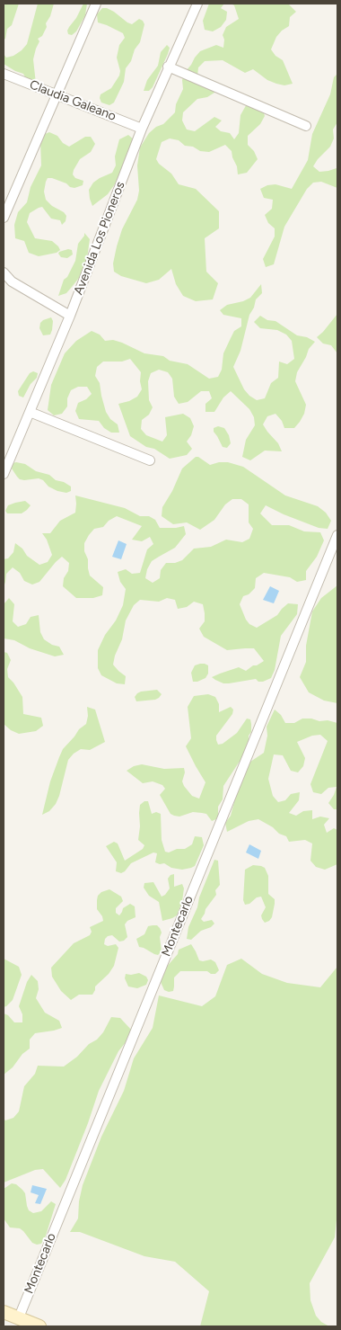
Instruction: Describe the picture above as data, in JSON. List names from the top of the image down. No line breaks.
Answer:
{"streets":{"street":["Claudia Galeano","Avenida Los Pioneros","Montecarlo"]},"crossings":[["Claudia Galeano","Avenida Los Pioneros"]]}
